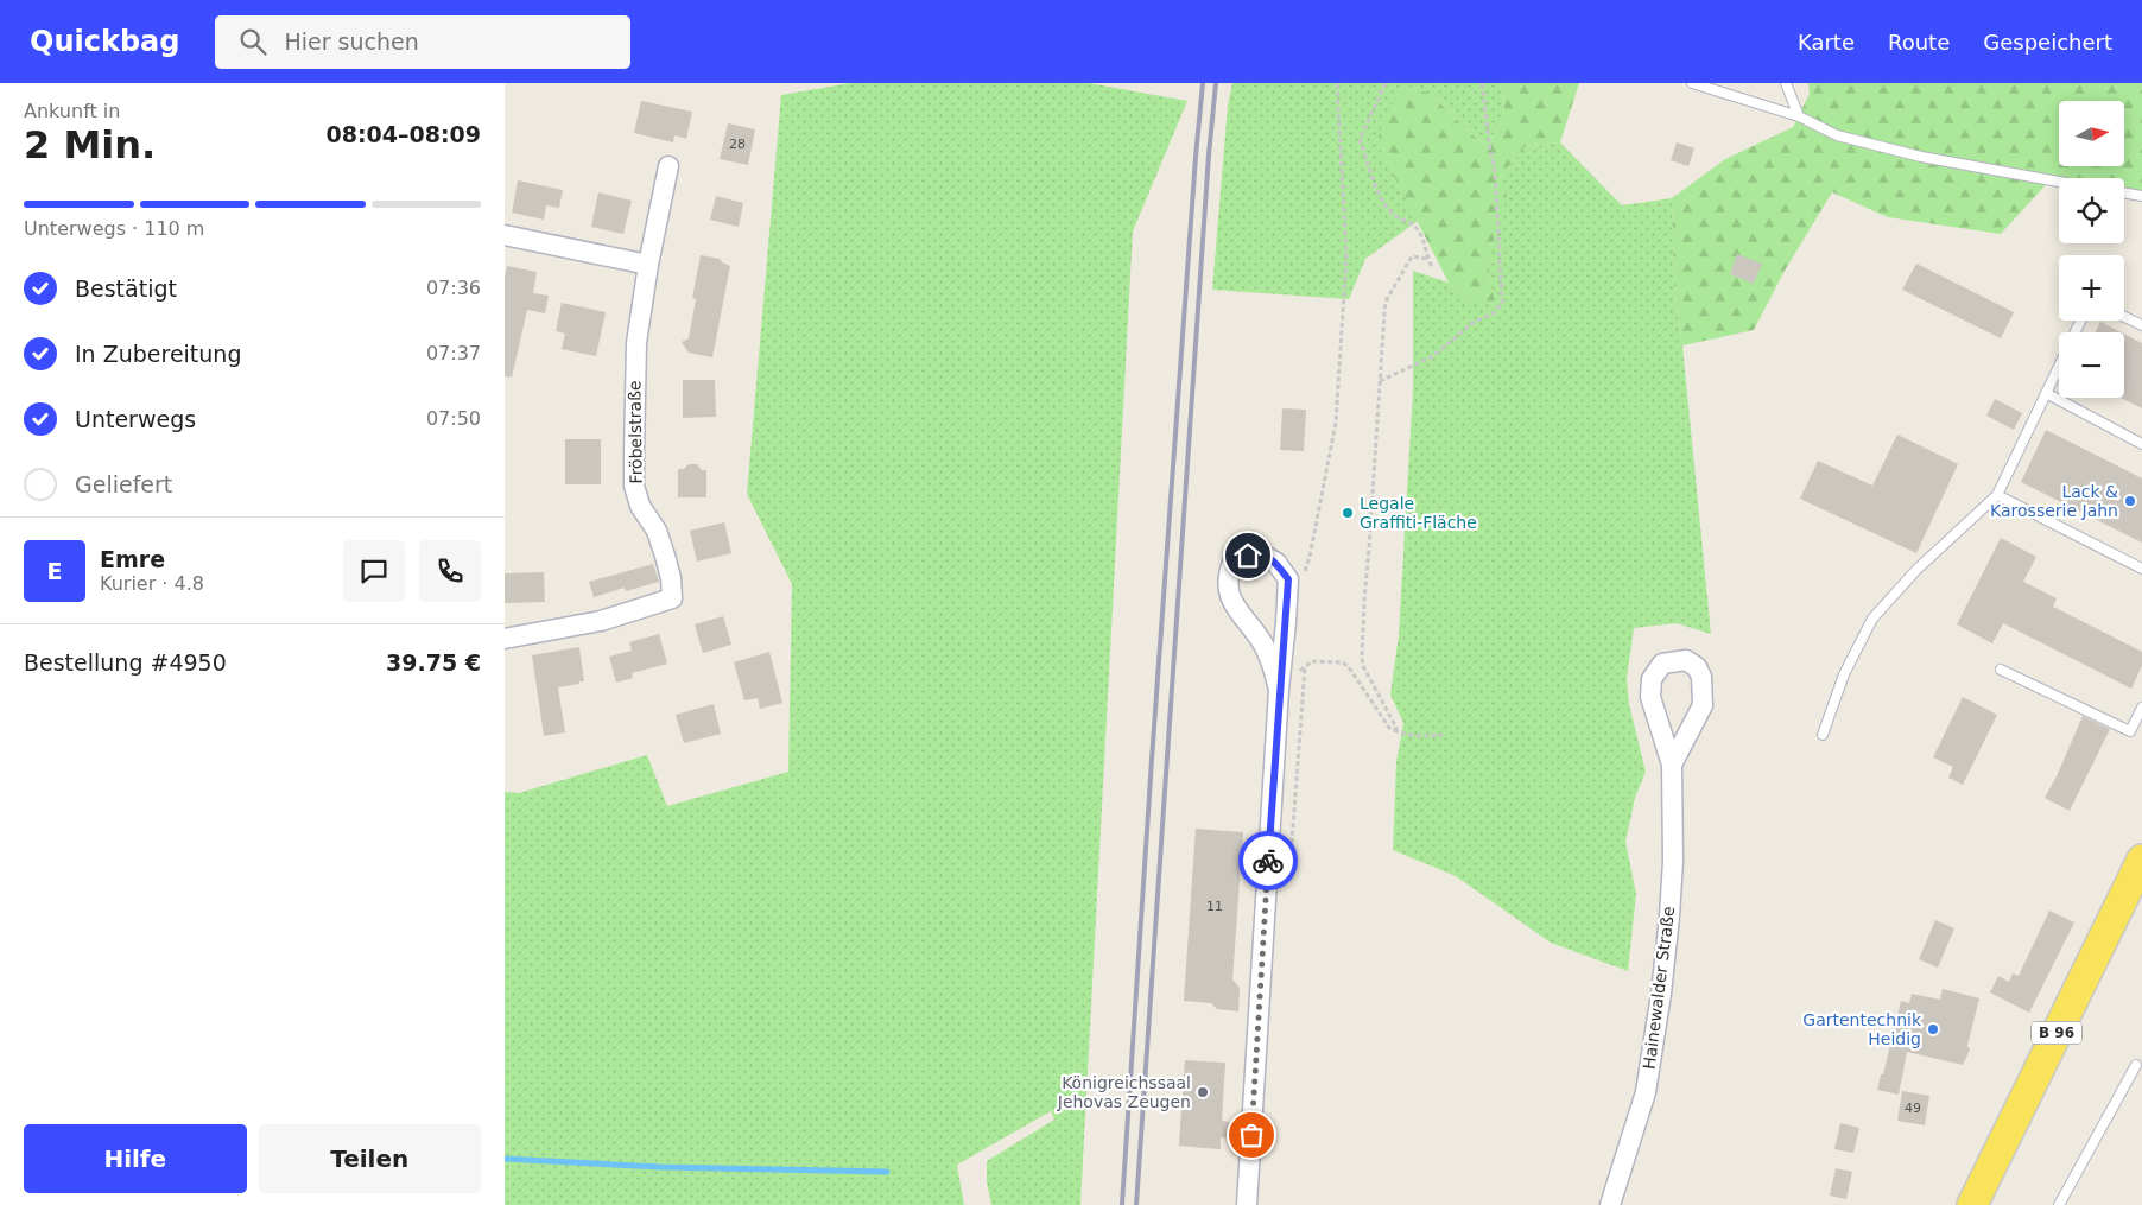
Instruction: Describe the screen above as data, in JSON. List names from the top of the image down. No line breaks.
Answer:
{"streets":{"main road":["B 96"],"street":["Fröbelstraße","Hainewalder Straße"]},"places":["Lack & Karosserie Jahn","Legale Graffiti-Fläche","Gartentechnik Heidig","Königreichssaal Jehovas Zeugen"],"house_numbers":["28","11","49"],"north":"right","page":{"header":"Quickbag","search":"Hier suchen","nav":["Karte","Route","Gespeichert"],"heading":["2 Min.","Ankunft in","08:04–08:09"],"panel":["Emre","Kurier · 4.8","Bestellung #4950","39.75 €"],"map_buttons":["+","−"],"bar":"Unterwegs · 110 m","list":[["Bestätigt","07:36"],["In Zubereitung","07:37"],["Unterwegs","07:50"],"Geliefert"],"round":"E","buttons":["Hilfe","Teilen"]}}
